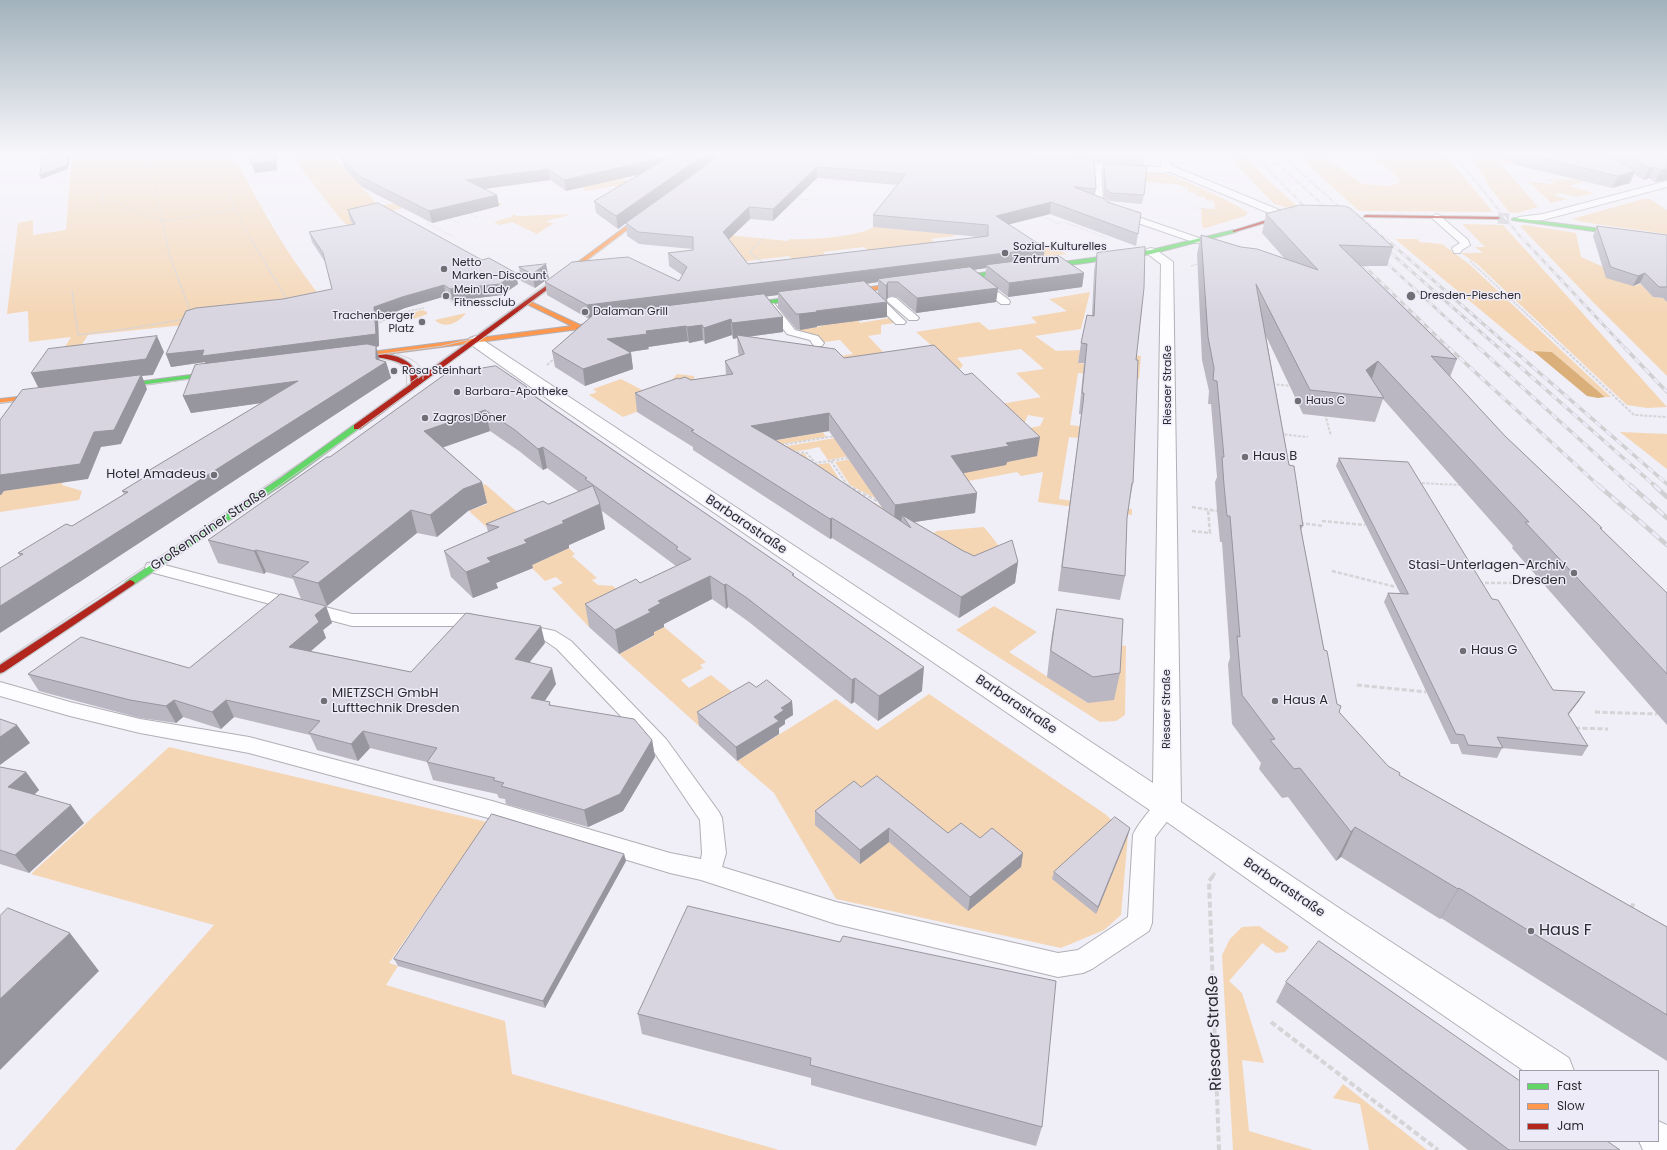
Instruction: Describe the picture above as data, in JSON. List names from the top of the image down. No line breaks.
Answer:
{"streets":{"street":["Riesaer Straße","Barbarastraße","Großenhainer Straße"]},"crossings":[["Riesaer Straße","Barbarastraße"]],"places":["Sozial-Kulturelles Zentrum","Netto Marken-Discount","Mein Lady Fitnessclub","Dresden-Pieschen","Dalaman Grill","Trachenberger Platz","Rosa Steinhart","Barbara-Apotheke","Haus C","Zagros Döner","Haus B","Hotel Amadeus","Stasi-Unterlagen-Archiv Dresden","Haus G","MIETZSCH GmbH Lufttechnik Dresden","Haus A","Haus F"],"legend":["Fast","Slow","Jam"]}
